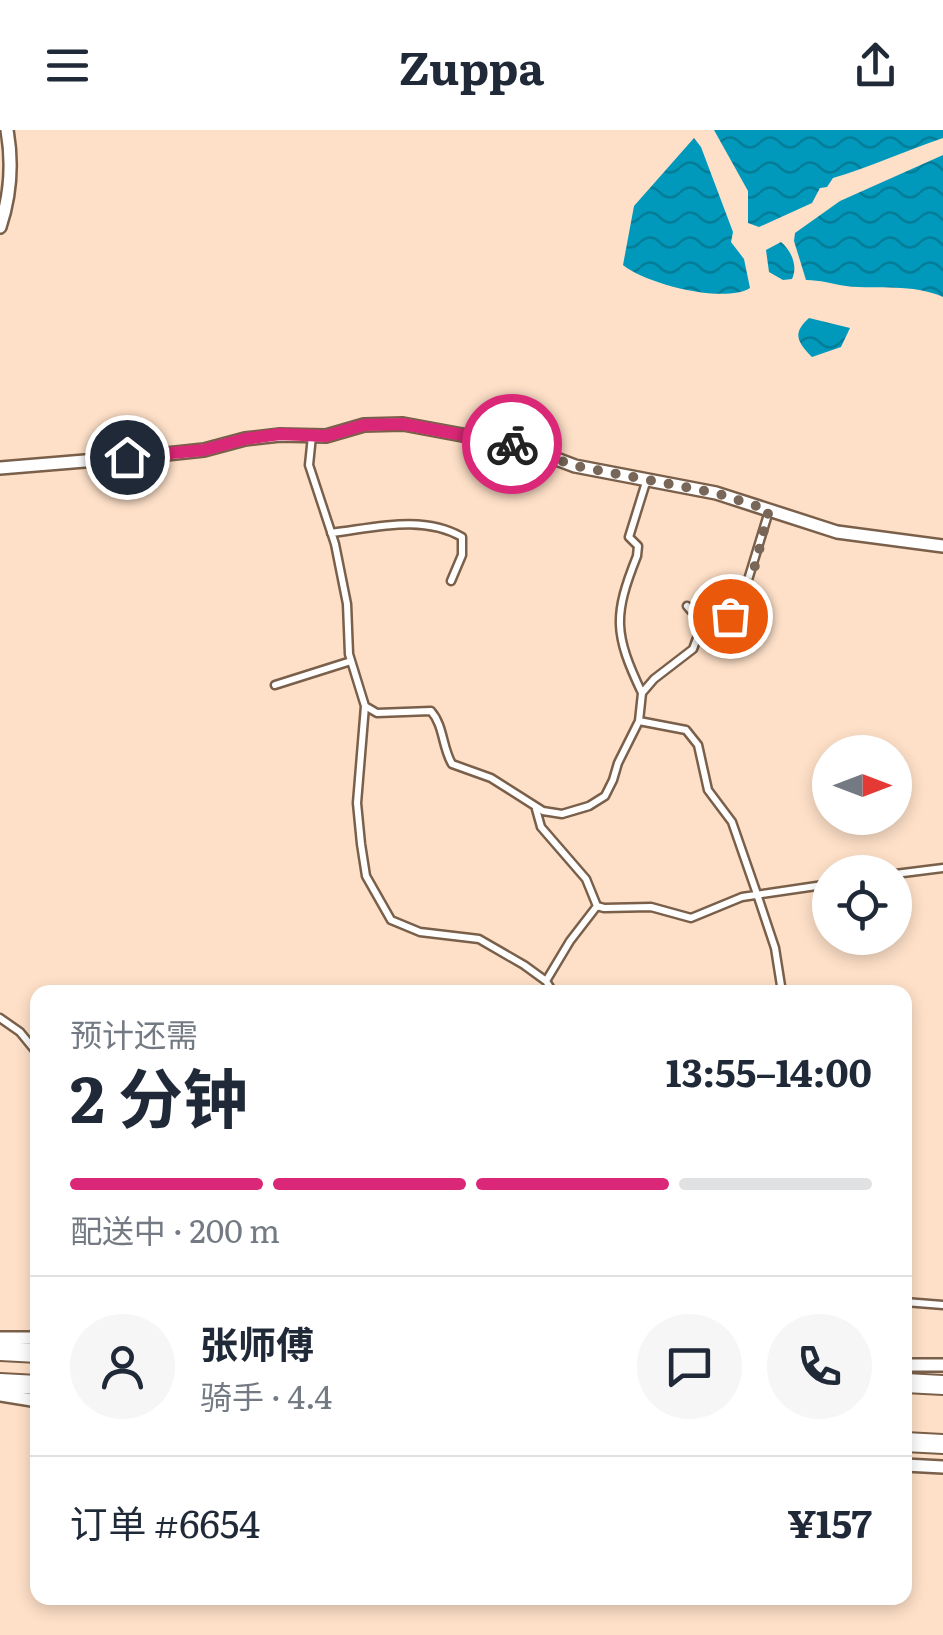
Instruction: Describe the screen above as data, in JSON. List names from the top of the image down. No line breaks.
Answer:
{"north":"right","page":{"header":"Zuppa","heading":["2 分钟","预计还需","13:55–14:00"],"panel":["张师傅","骑手 · 4.4","订单 #6654","¥157"],"bar":"配送中 · 200 m"}}
